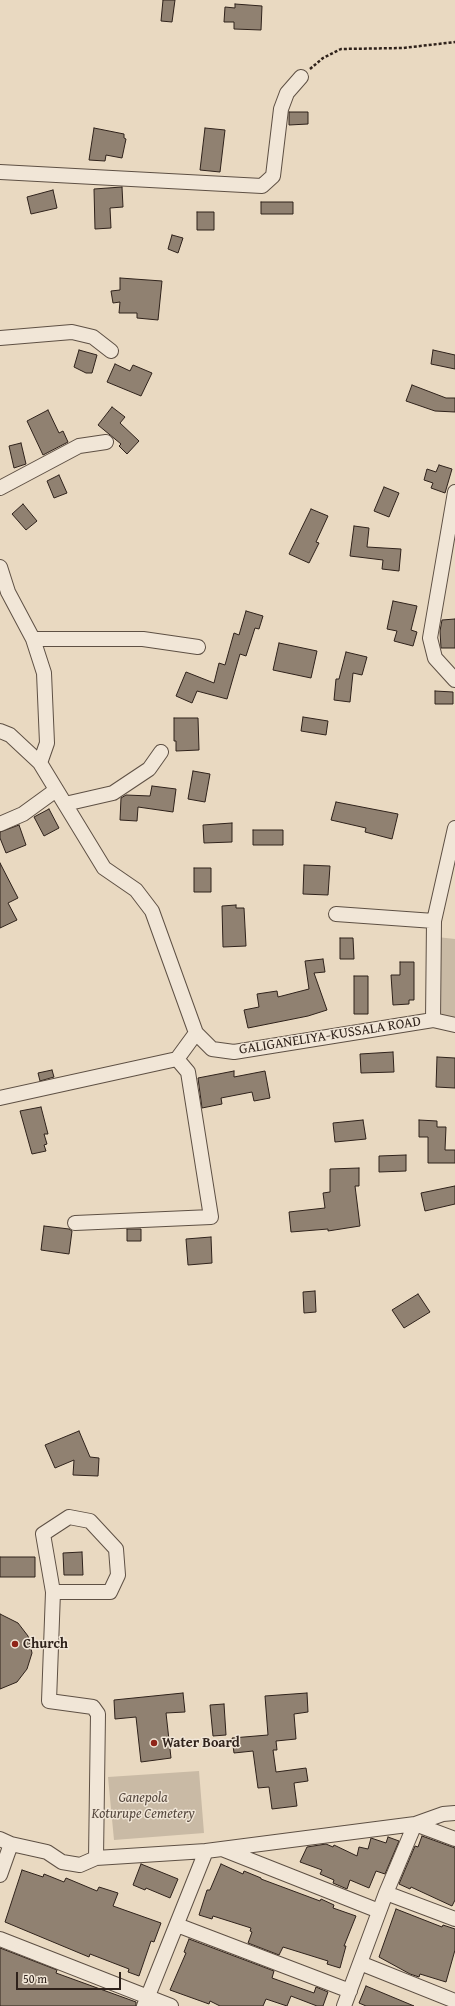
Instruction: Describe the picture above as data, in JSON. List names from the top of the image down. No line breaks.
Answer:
{"streets":{"street":["GALIGANELIYA-KUSSALA ROAD"]},"parks":["Ganepola Koturupe Cemetery"],"places":["Church","Water Board"],"scale_bar":"50 m"}
